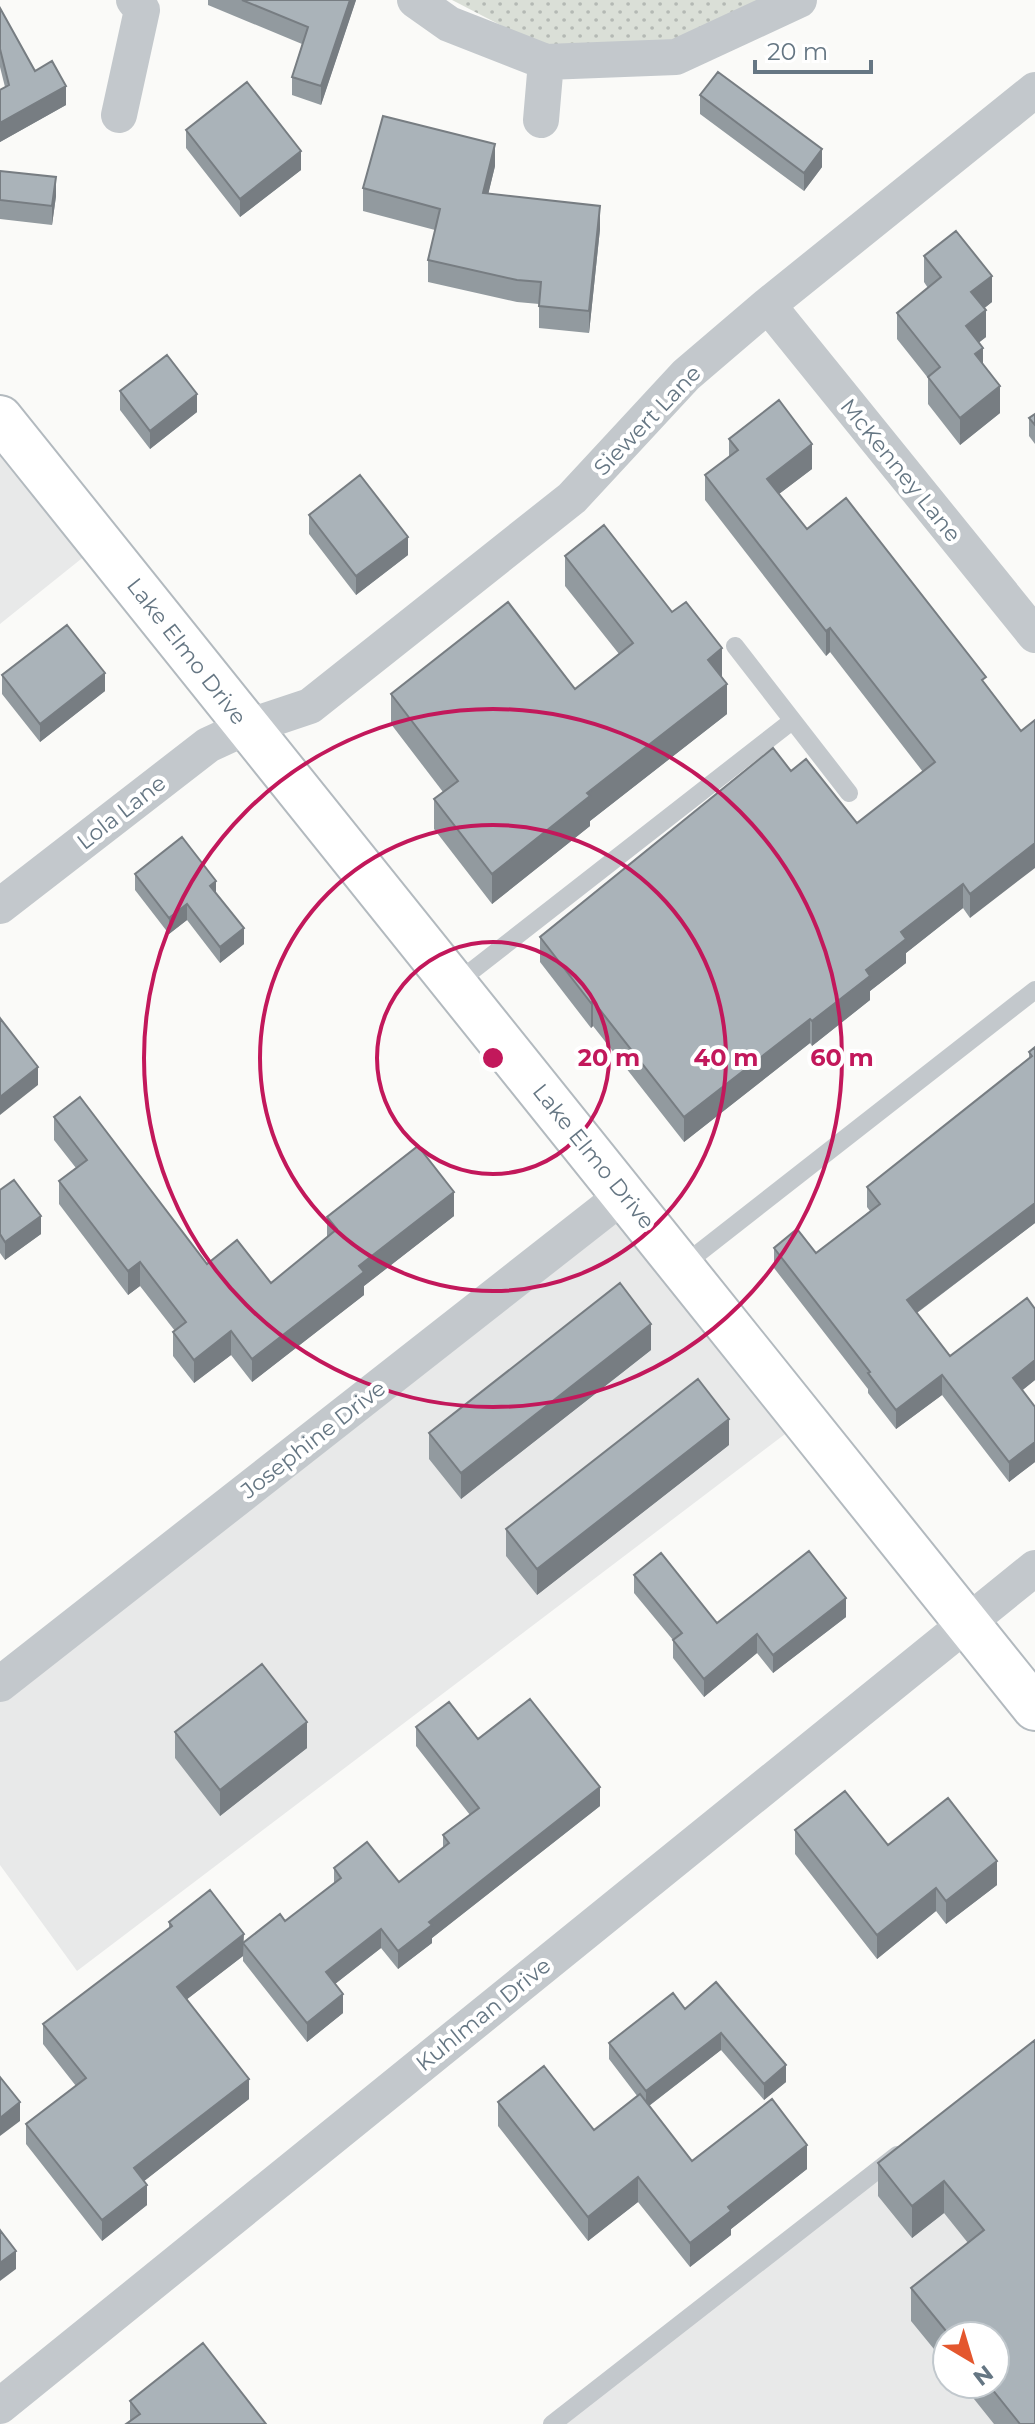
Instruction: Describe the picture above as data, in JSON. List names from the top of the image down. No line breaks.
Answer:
{"streets":{"main road":["Lake Elmo Drive"],"street":["Siewert Lane","McKenney Lane","Lola Lane","Josephine Drive","Kuhlman Drive"]},"crossings":[["Siewert Lane","McKenney Lane"],["Siewert Lane","Lake Elmo Drive"],["Siewert Lane","Lola Lane"],["Lake Elmo Drive","Lola Lane"],["Lake Elmo Drive","Josephine Drive"],["Lake Elmo Drive","Kuhlman Drive"]],"scale_bar":"20 m","north":"bottom right","rings":["20 m","40 m","60 m"]}
